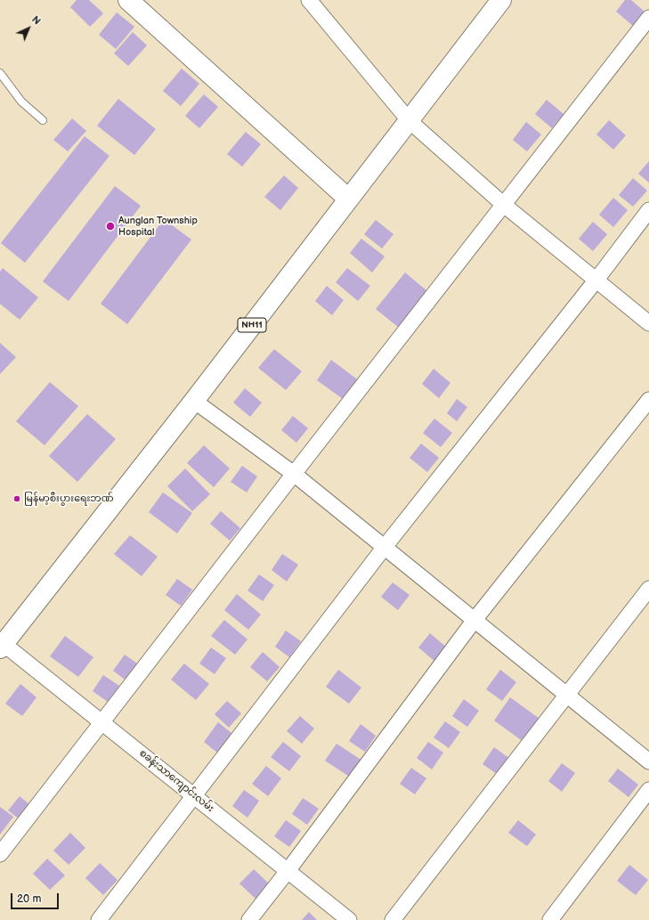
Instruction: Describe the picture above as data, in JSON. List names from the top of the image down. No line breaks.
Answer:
{"streets":{"main road":["NH11"],"street":["စခန်းသာကျောင်းလမ်း"]},"crossings":[["NH11","စခန်းသာကျောင်းလမ်း"]],"places":["Aunglan Township Hospital","မြန်မာ့စီးပွားရေးဘဏ်"],"scale_bar":"20 m","north":"top right"}
